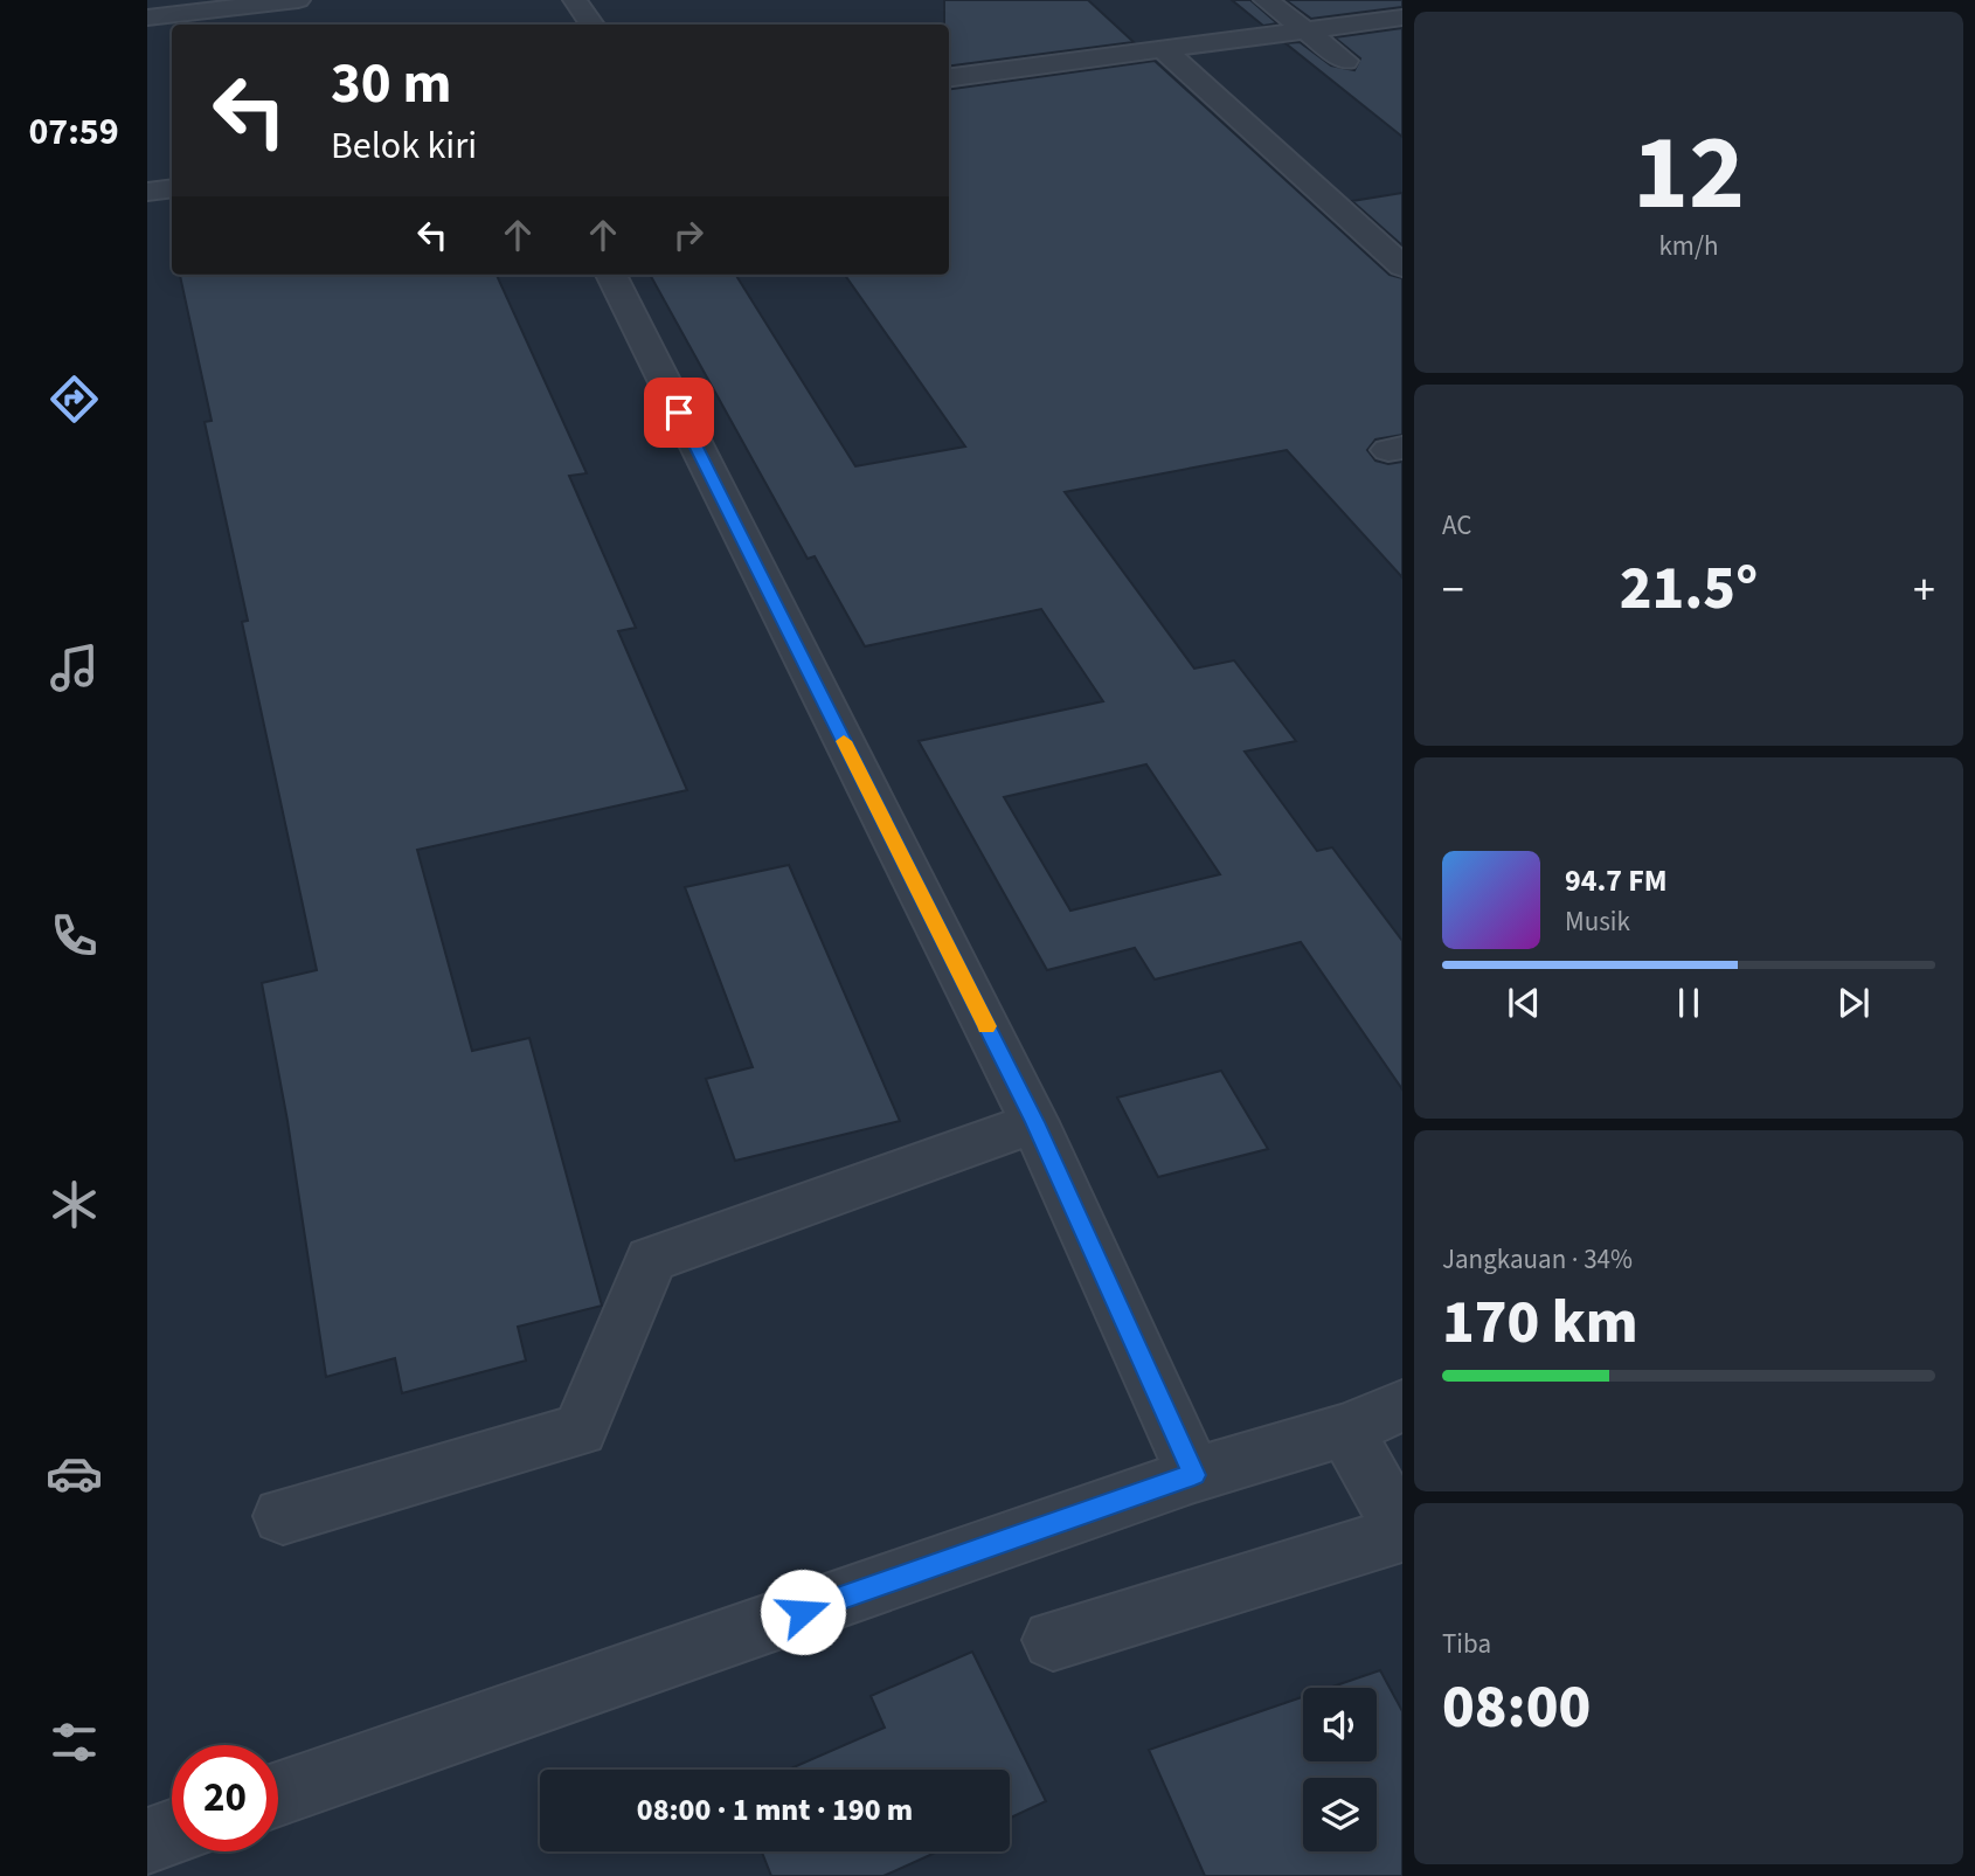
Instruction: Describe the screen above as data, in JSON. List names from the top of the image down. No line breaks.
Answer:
{"page":{"tabs":"07:59","tile":[["12","km/h"],"AC",["Jangkauan · 34%","170 km"],["Tiba","08:00"]],"turn":["30 m","Belok kiri"],"heat":["−","21.5°","+"],"song":["94.7 FM","Musik"],"limit":"20","trip":"08:00 · 1 mnt · 190 m"}}
